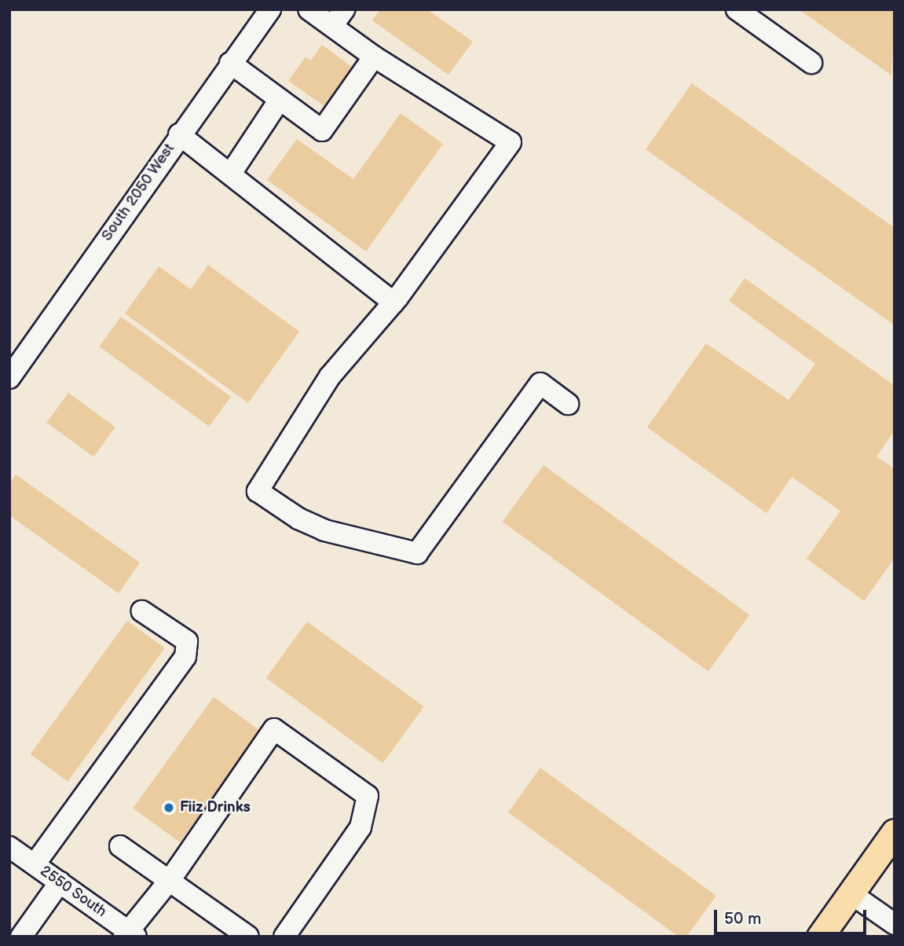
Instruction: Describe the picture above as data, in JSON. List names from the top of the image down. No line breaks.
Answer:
{"streets":{"street":["South 2050 West","2550 South"]},"places":["Fiiz Drinks"],"scale_bar":"50 m"}
